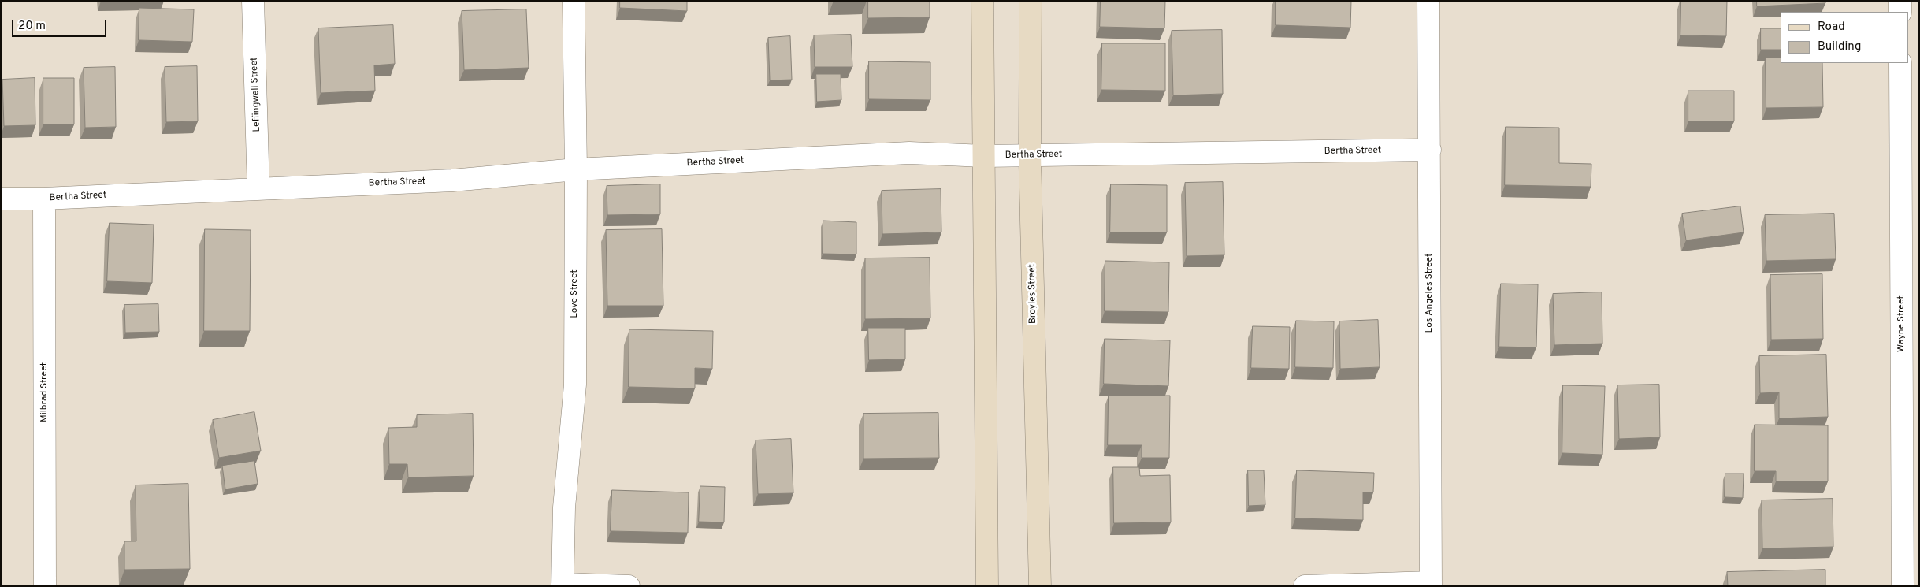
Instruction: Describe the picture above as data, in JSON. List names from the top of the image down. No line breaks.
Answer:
{"streets":{"main road":["Broyles Street"],"street":["Leffingwell Street","Bertha Street","Los Angeles Street","Love Street","Wayne Street","Milbrad Street"]},"crossings":[["Leffingwell Street","Bertha Street"],["Bertha Street","Los Angeles Street"],["Bertha Street","Love Street"],["Bertha Street","Broyles Street"],["Bertha Street","Milbrad Street"]],"legend":["Road","Building"],"scale_bar":"20 m"}
